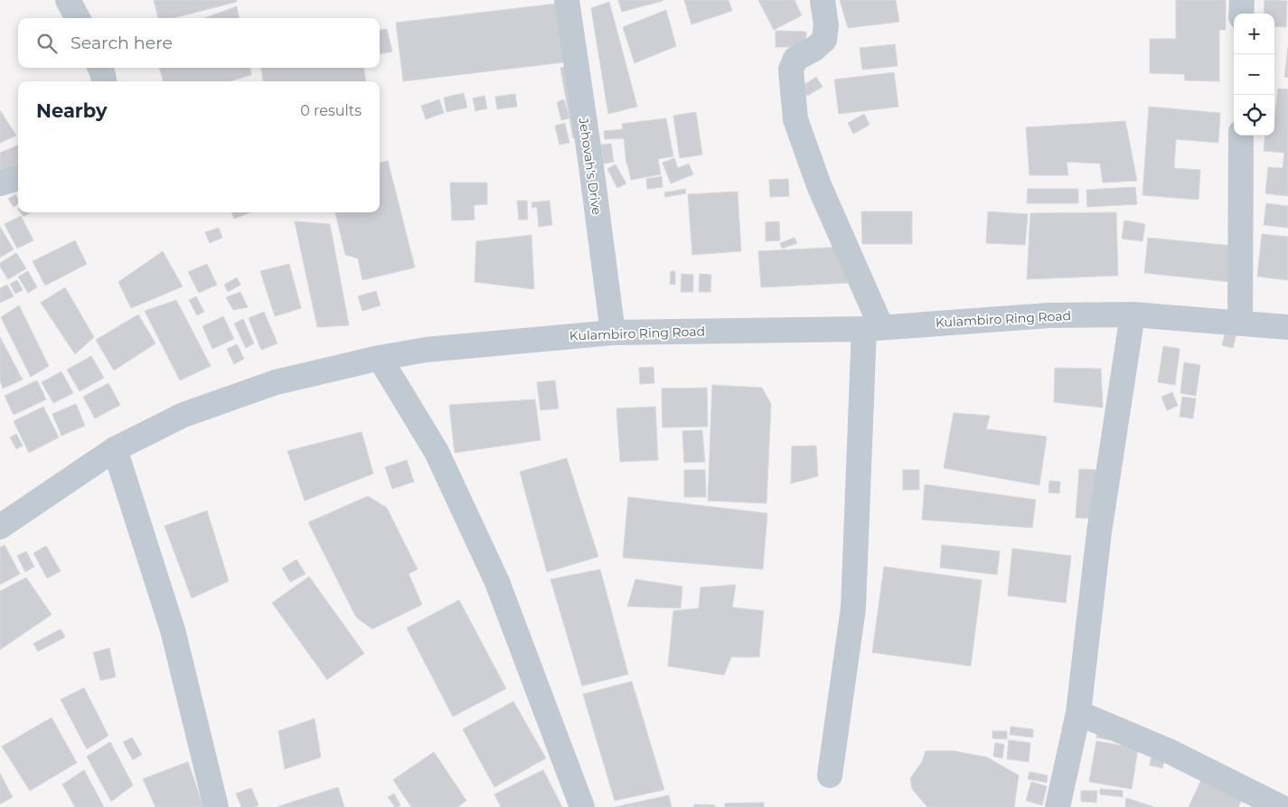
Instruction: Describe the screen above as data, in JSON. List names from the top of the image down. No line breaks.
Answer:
{"streets":{"street":["Jehovah's Drive","Kulambiro Ring Road"]},"crossings":[["Jehovah's Drive","Kulambiro Ring Road"]],"page":{"map_buttons":["+","−"],"search":"Search here","heading":["Nearby","0 results"]}}
